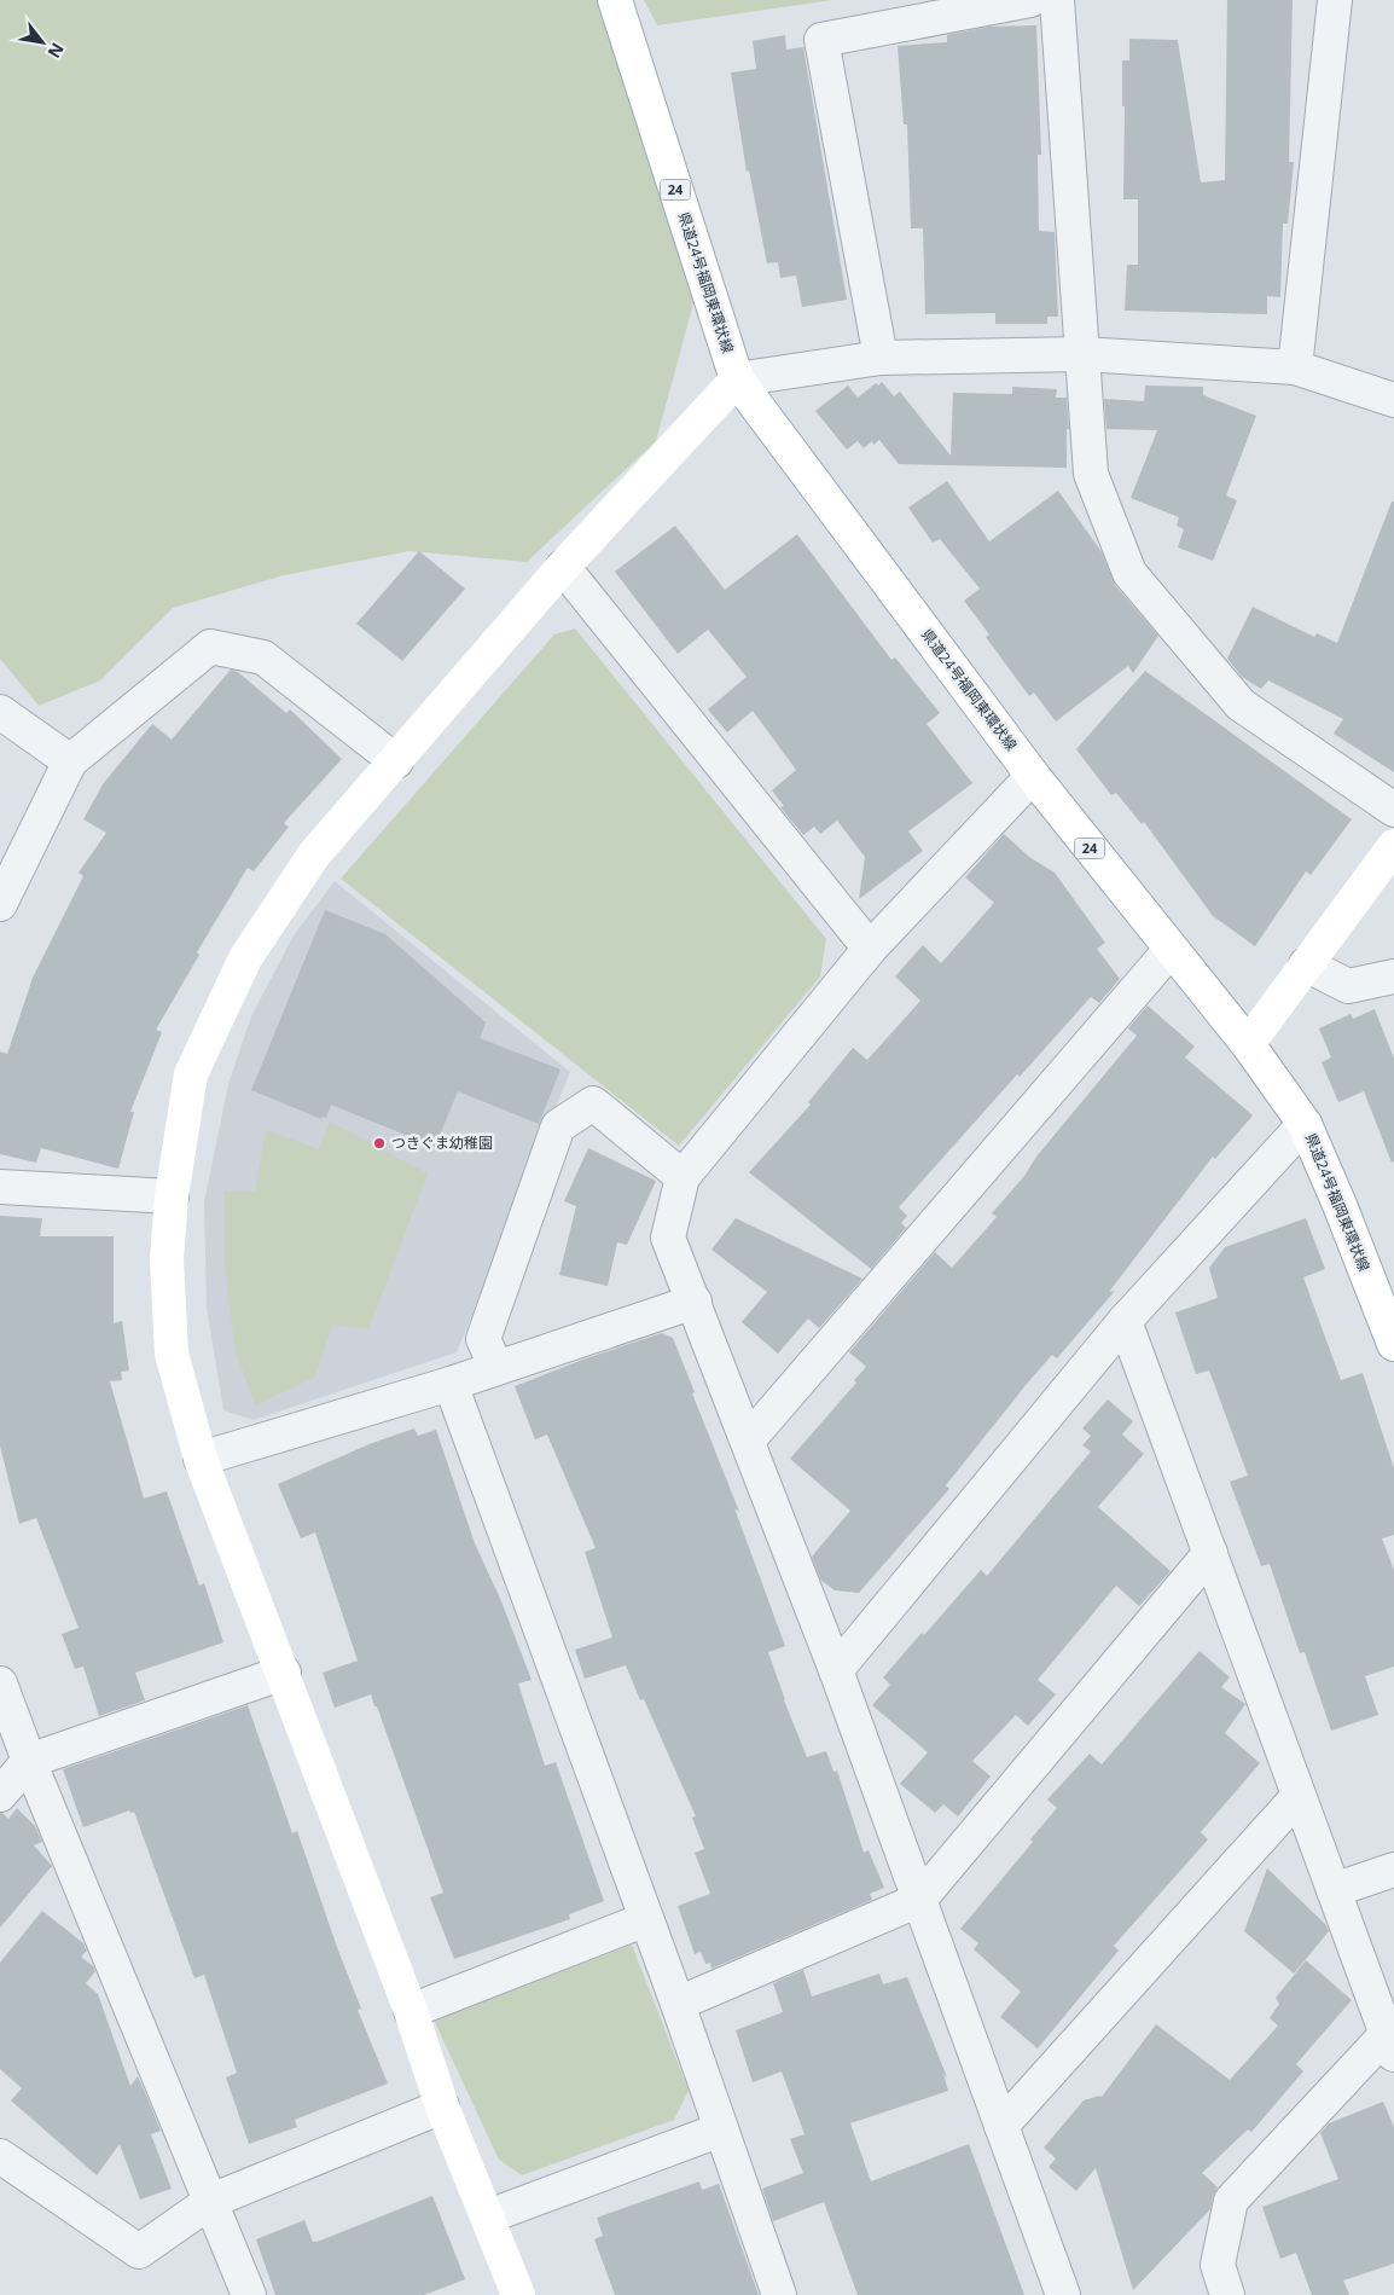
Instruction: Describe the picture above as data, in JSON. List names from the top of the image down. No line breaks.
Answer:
{"streets":{"street":["24","県道24号福岡東環状線"]},"places":["つきぐま幼稚園"],"north":"bottom right"}
